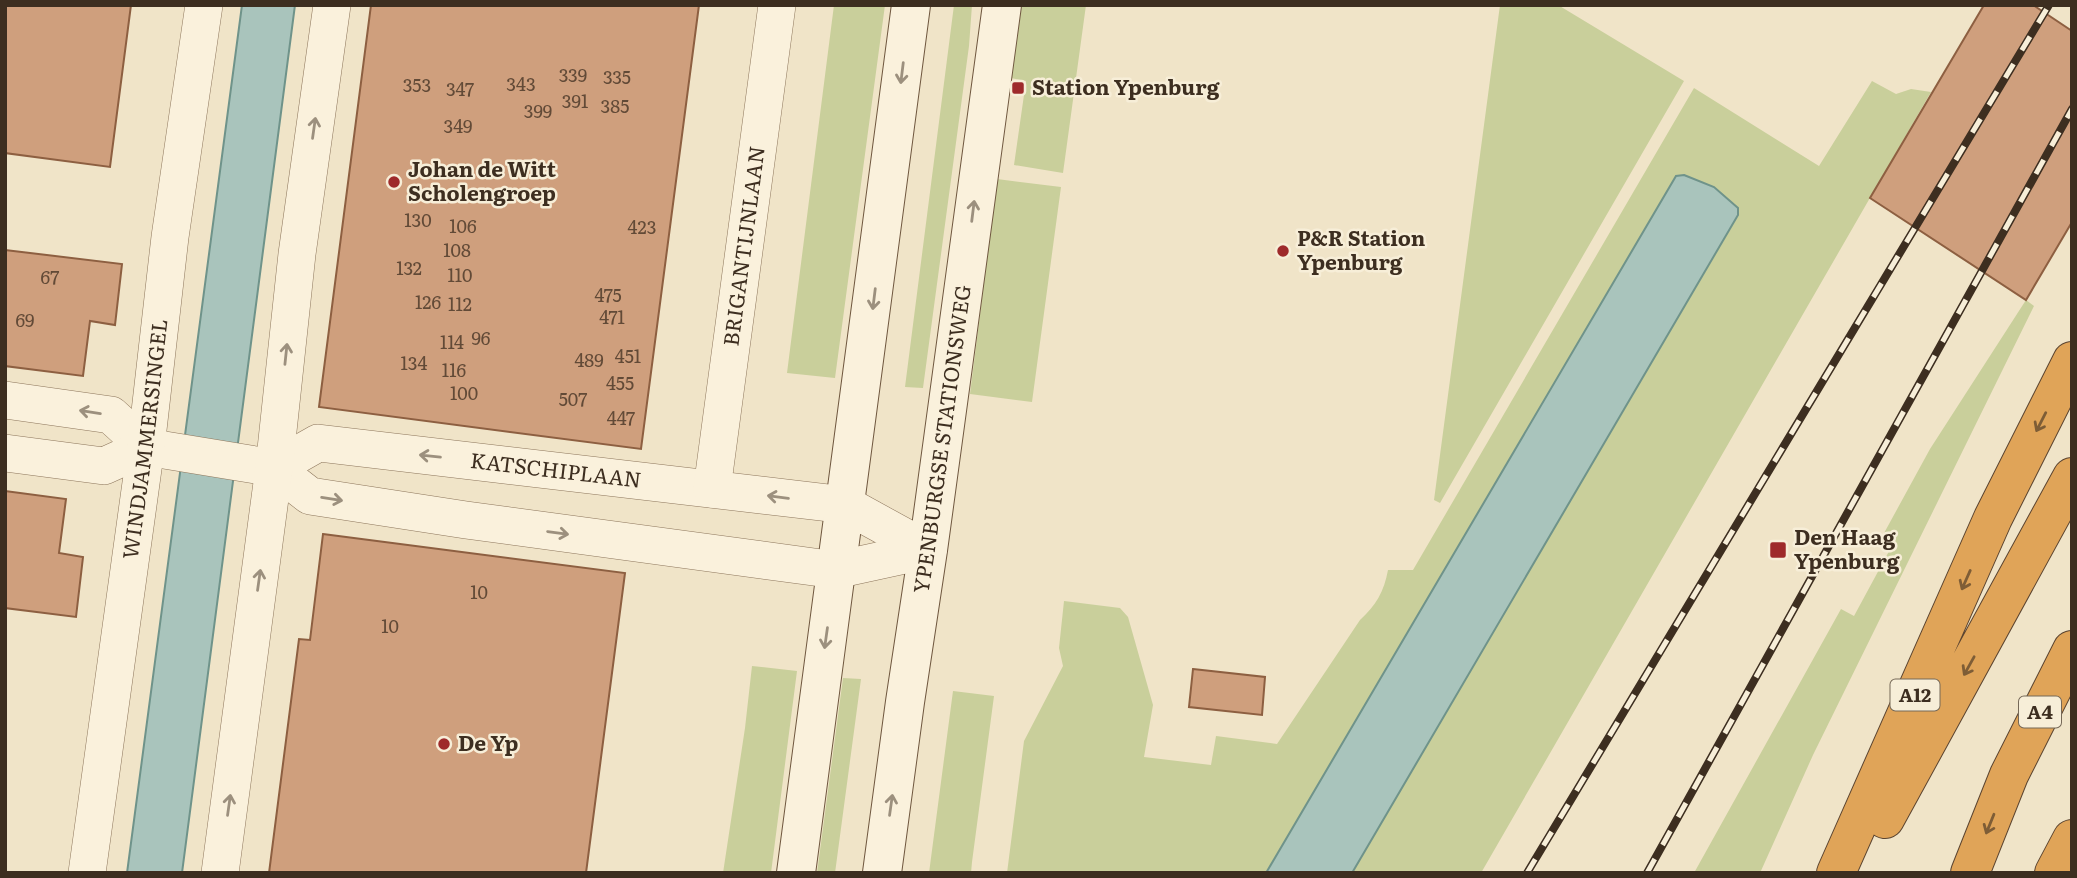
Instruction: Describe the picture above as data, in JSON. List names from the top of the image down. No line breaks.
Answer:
{"streets":{"highway":["A12","A4"],"main road":["YPENBURGSE STATIONSWEG"],"street":["BRIGANTIJNLAAN","WINDJAMMERSINGEL","KATSCHIPLAAN"]},"crossings":[["BRIGANTIJNLAAN","KATSCHIPLAAN"]],"places":{"transit":["Station Ypenburg","Den Haag Ypenburg"],"other":["Johan de Witt Scholengroep","P&R Station Ypenburg","De Yp"]},"house_numbers":["339","335","343","353","347","391","385","399","349","130","106","423","108","132","110","67","475","126","112","471","69","96","114","451","489","134","116","455","100","507","447","10","10"]}
